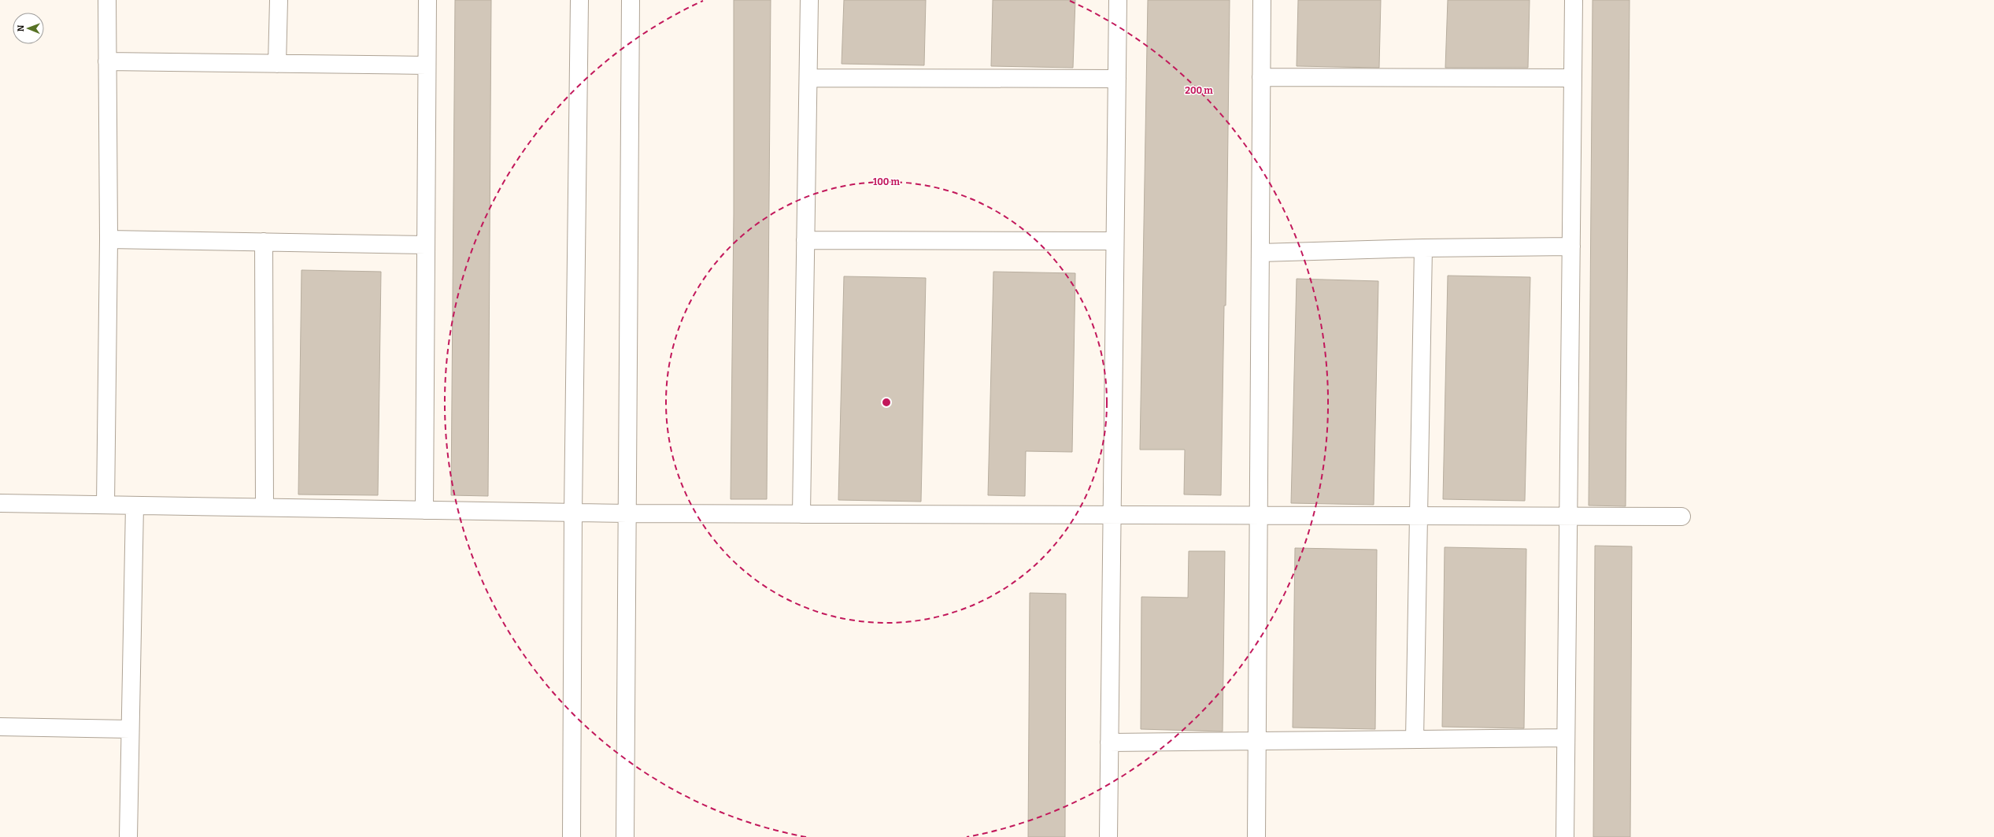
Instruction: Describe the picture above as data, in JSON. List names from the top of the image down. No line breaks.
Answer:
{"north":"left","rings":["200 m","100 m"]}
